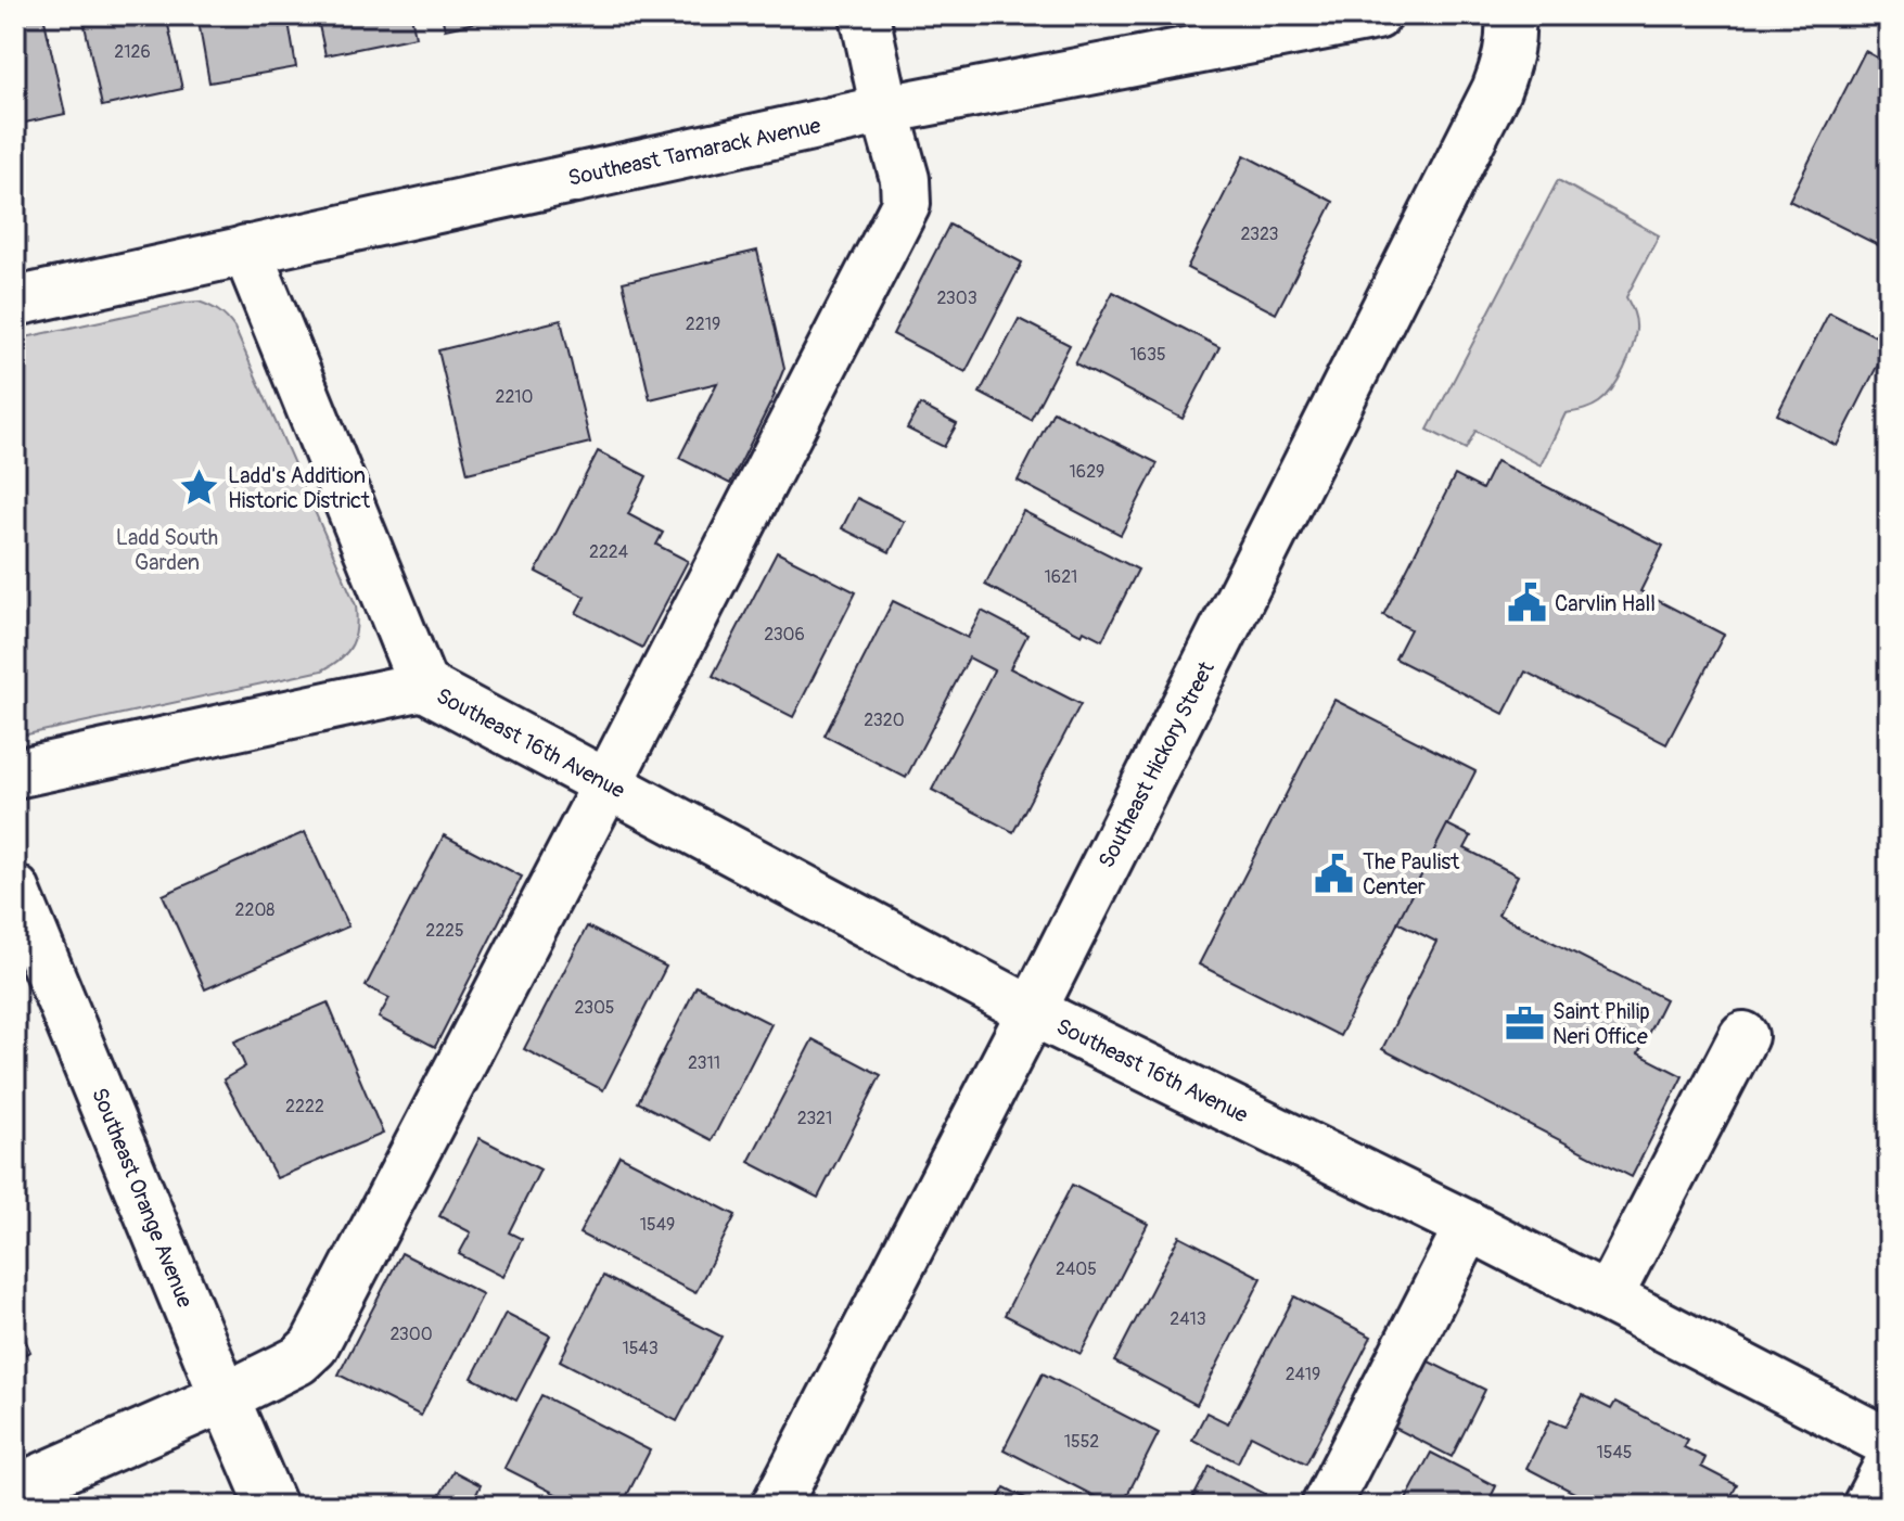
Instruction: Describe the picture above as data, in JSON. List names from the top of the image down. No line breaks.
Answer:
{"streets":{"street":["Southeast Tamarack Avenue","Southeast 16th Avenue","Southeast Hickory Street","Southeast Orange Avenue"]},"crossings":[["Southeast Tamarack Avenue","Southeast 16th Avenue"],["Southeast 16th Avenue","Southeast Hickory Street"]],"parks":["Ladd South Garden"],"places":{"place":["Ladd's Addition Historic District"],"public building":["Carvlin Hall","The Paulist Center"],"office":["Saint Philip Neri Office"]},"house_numbers":["2126","2323","2303","2219","1635","2210","1629","2224","1621","2306","2320","2208","2225","2305","2311","2222","2321","1549","2405","2413","2300","1543","2419","1552","1545"]}
